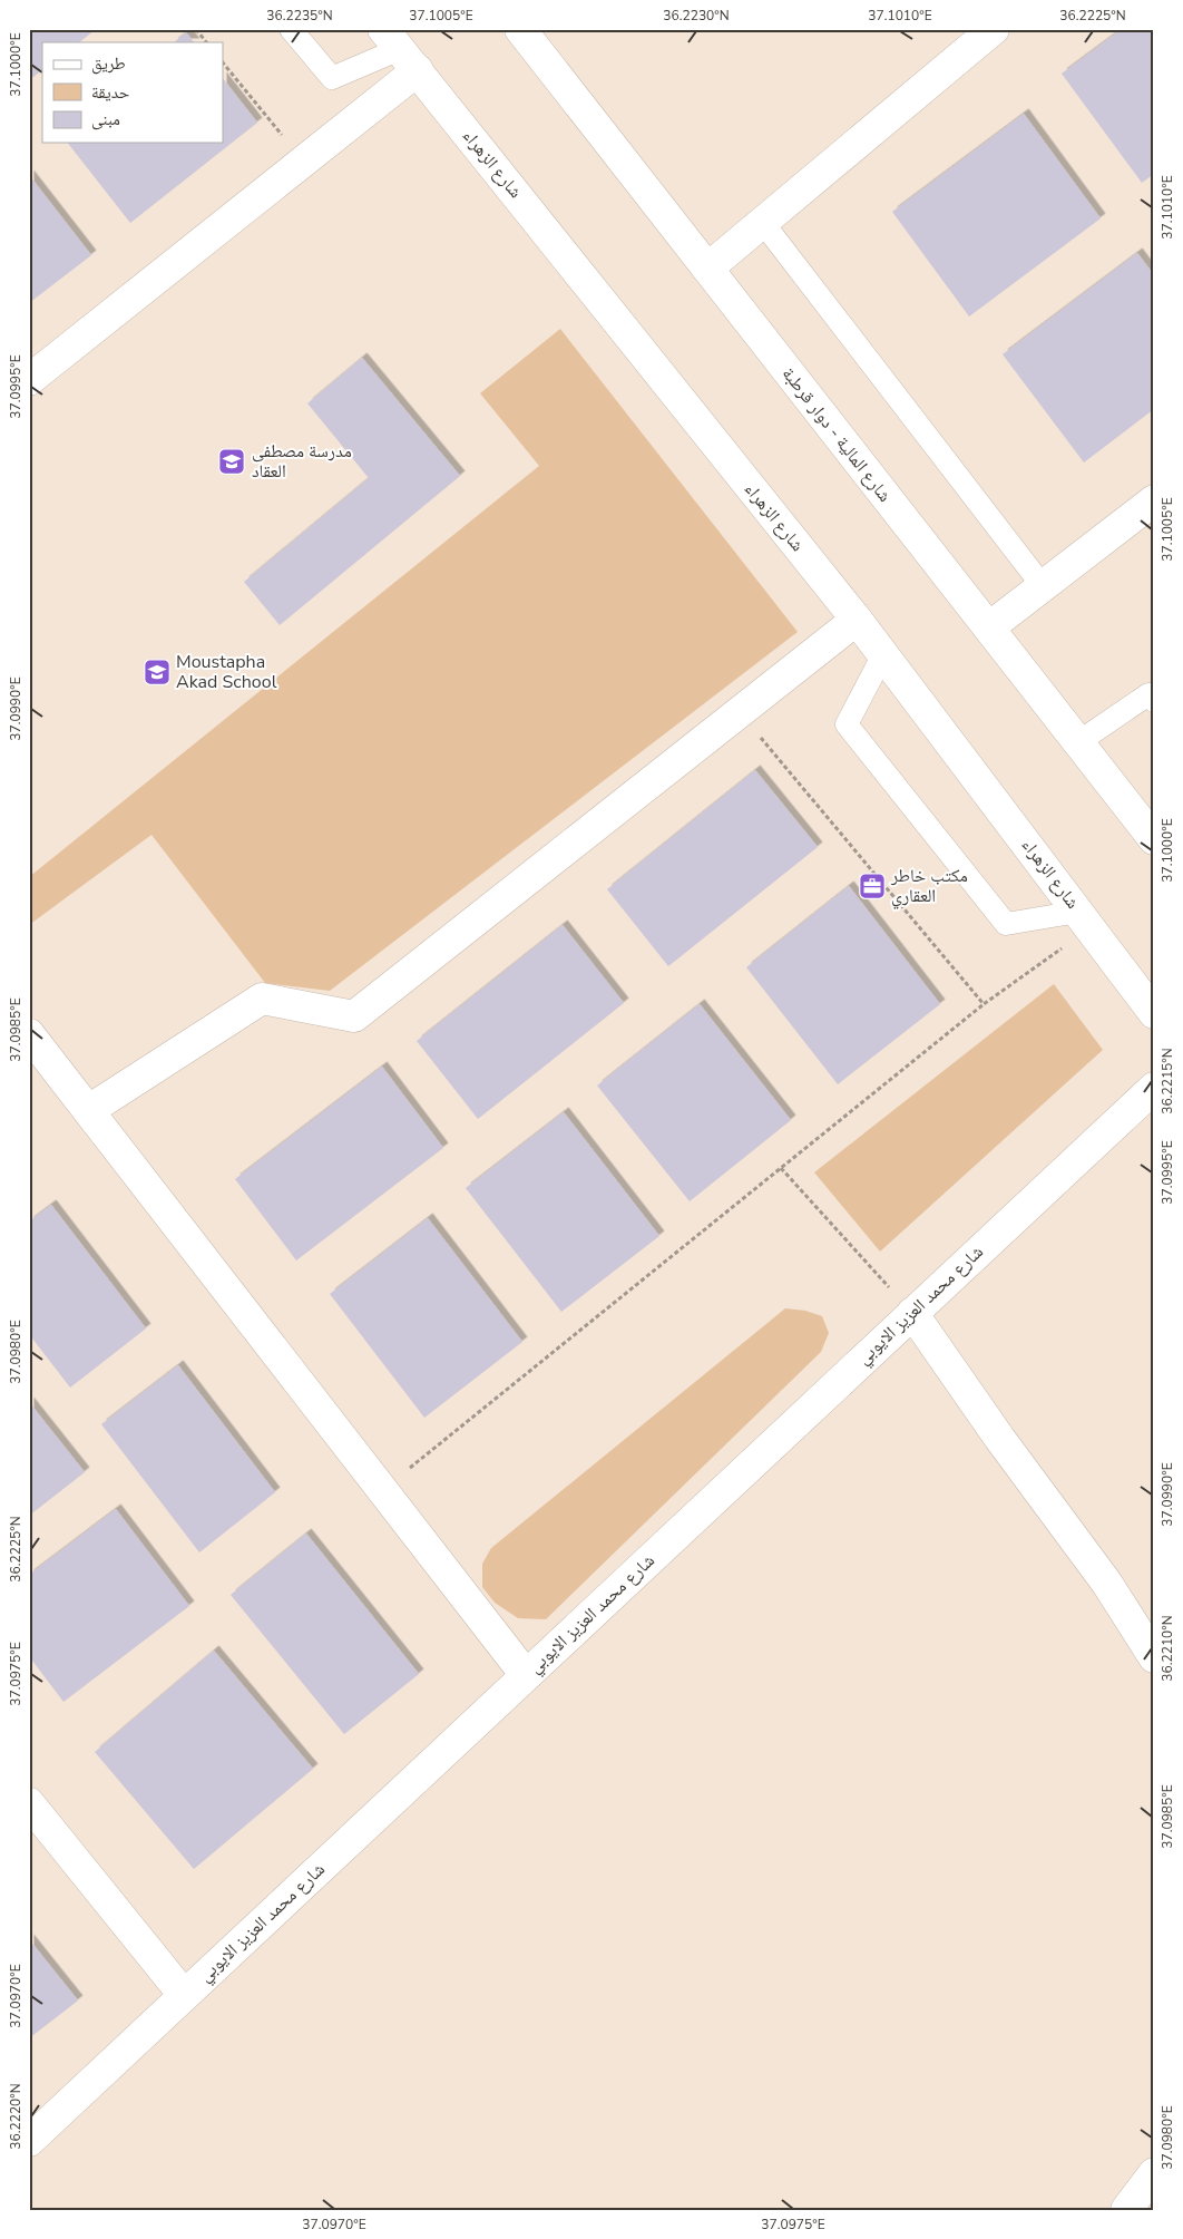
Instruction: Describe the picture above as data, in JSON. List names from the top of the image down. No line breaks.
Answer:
{"streets":{"street":["شارع الزهراء","شارع المالية - دوار قرطبة","شارع محمد العزيز الايوبي"]},"places":{"school or university":["مدرسة مصطفى العقاد","Moustapha Akad School"],"office":["مكتب خاطر العقاري"]},"legend":["طريق","حديقة","مبنى"],"coordinates":["36.2235°N","37.1005°E","36.2230°N","37.1010°E","36.2225°N","37.1000°E","37.0995°E","37.0990°E","37.0985°E","36.2215°N","37.0980°E","36.2210°N","37.0975°E","37.0970°E","36.2220°N"]}
